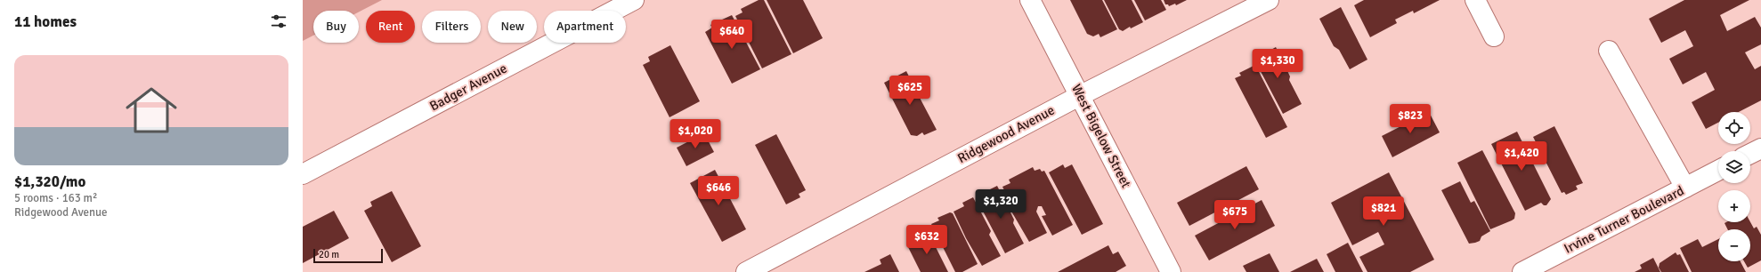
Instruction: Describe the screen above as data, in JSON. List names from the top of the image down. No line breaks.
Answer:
{"streets":{"street":["Badger Avenue","Ridgewood Avenue","West Bigelow Street","Irvine Turner Boulevard"]},"crossings":[["Ridgewood Avenue","West Bigelow Street"]],"scale_bar":"20 m","page":{"heading":"11 homes","chip":["Buy","Rent","Filters","New","Apartment"],"price":["$640","$1,330","$625","$823","$1,020","$1,420","$646","$1,320","$821","$675","$632"],"list":[{"name":"$1,320/mo","note":"5 rooms · 163 m² · Ridgewood Avenue"}],"map_buttons":["+","−"],"scale":"20 m"}}
